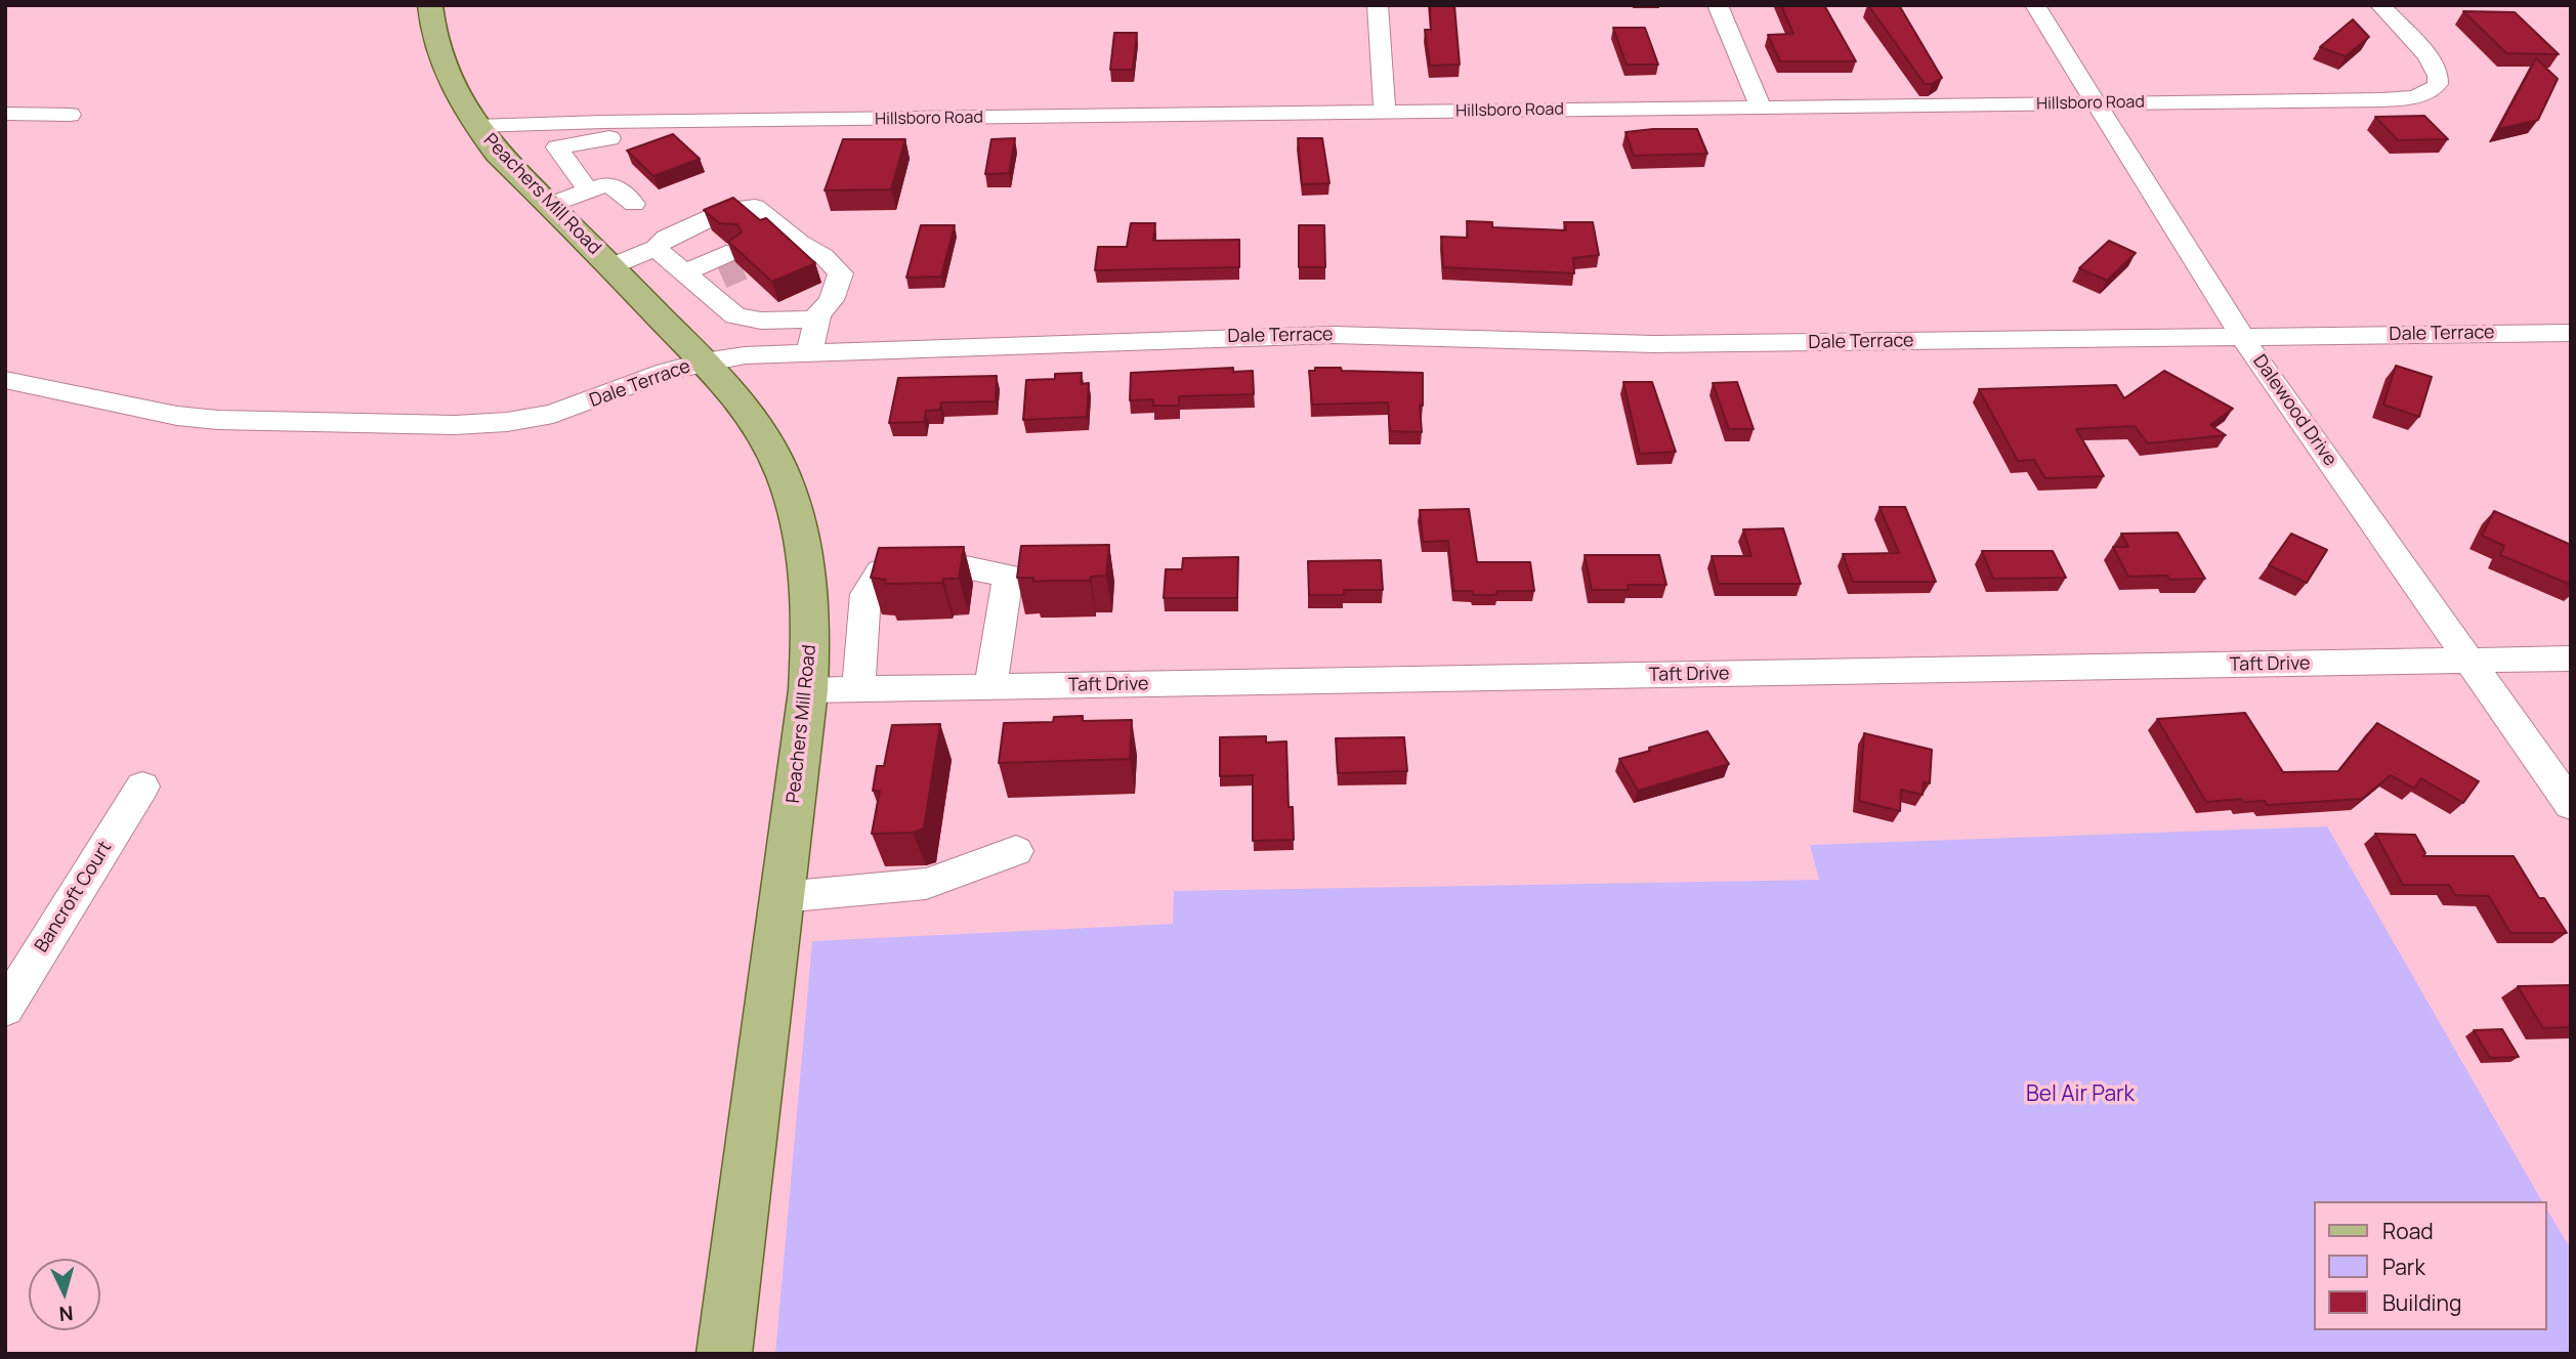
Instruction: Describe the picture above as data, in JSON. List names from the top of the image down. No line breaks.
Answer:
{"streets":{"main road":["Peachers Mill Road"],"street":["Hillsboro Road","Dale Terrace","Dalewood Drive","Taft Drive","Bancroft Court"]},"crossings":[["Hillsboro Road","Peachers Mill Road"],["Hillsboro Road","Dalewood Drive"],["Peachers Mill Road","Dale Terrace"],["Peachers Mill Road","Taft Drive"],["Dale Terrace","Dalewood Drive"],["Dalewood Drive","Taft Drive"]],"parks":["Bel Air Park"],"legend":["Road","Park","Building"],"north":"bottom"}
